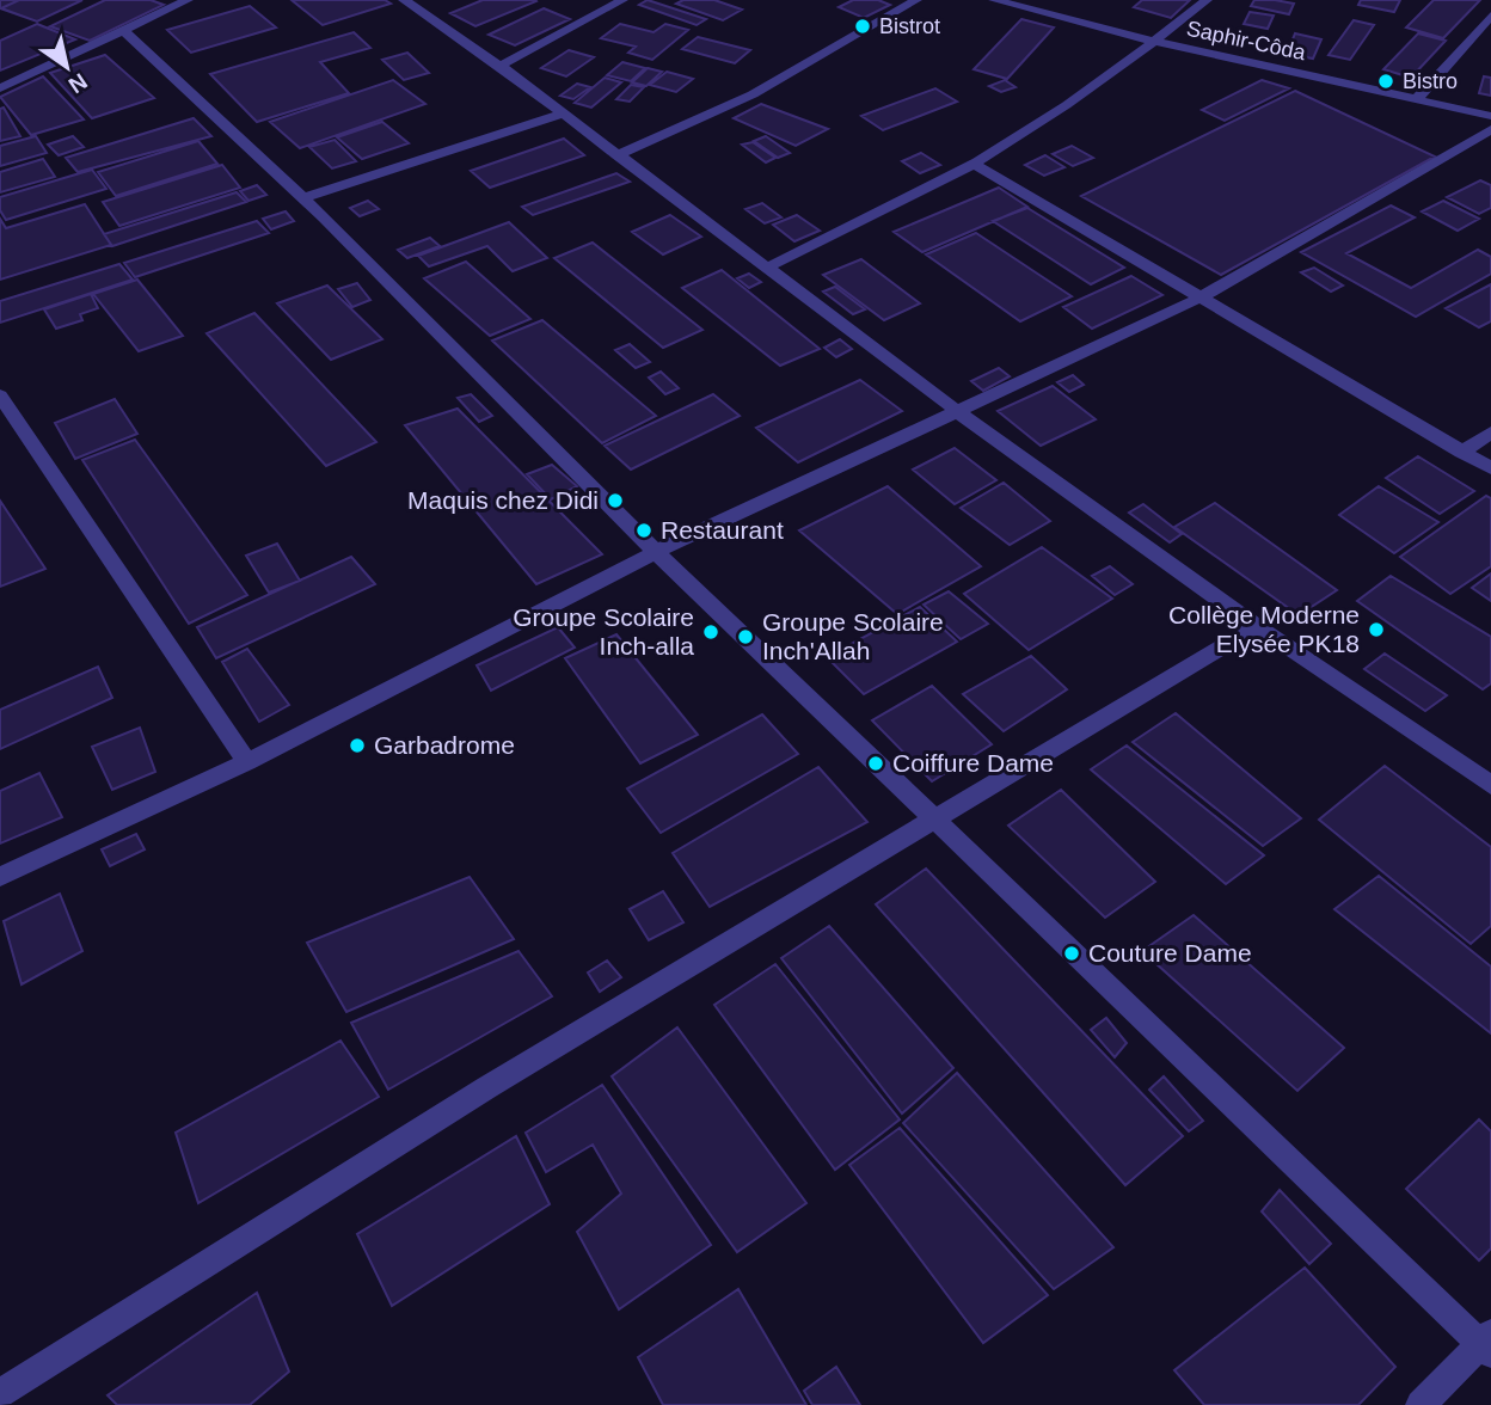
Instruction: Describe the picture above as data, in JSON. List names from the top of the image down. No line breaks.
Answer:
{"streets":{"street":["Saphir-Côda"]},"places":["Bistrot","Bistro","Maquis chez Didi","Restaurant","Collège Moderne Elysée PK18","Groupe Scolaire Inch-alla","Groupe Scolaire Inch'Allah","Garbadrome","Coiffure Dame","Couture Dame"],"north":"bottom right"}
